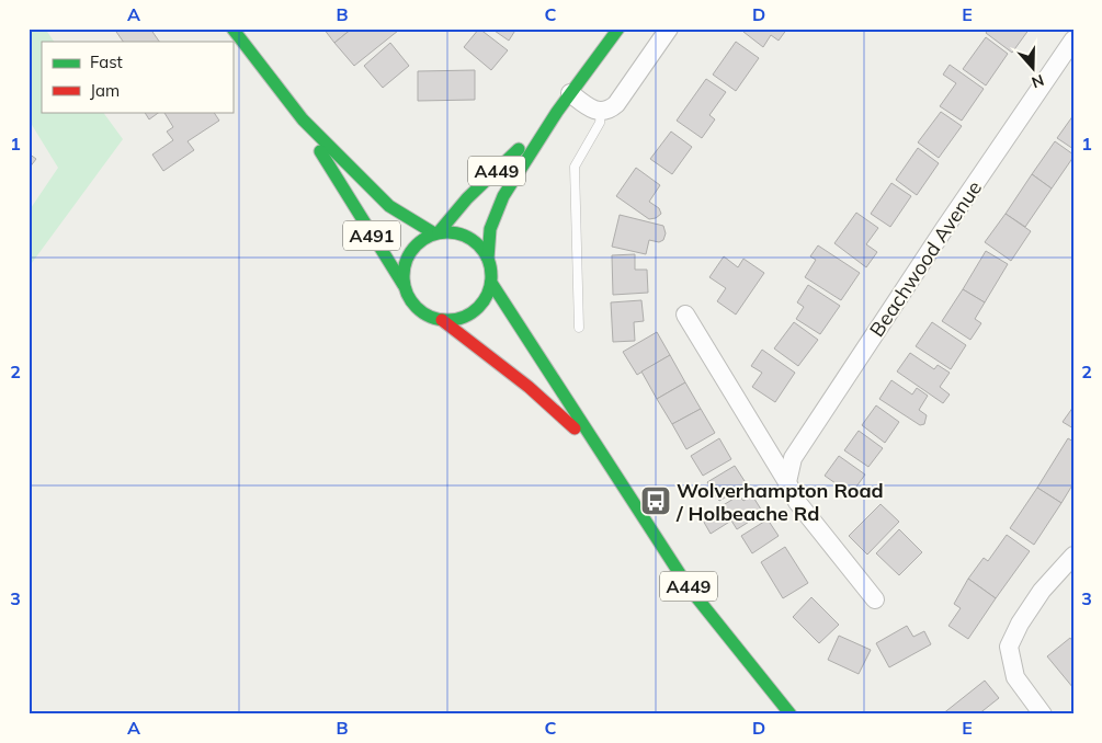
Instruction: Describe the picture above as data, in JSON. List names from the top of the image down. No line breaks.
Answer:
{"streets":{"highway":["A449","A491"],"street":["Beachwood Avenue"]},"crossings":[["A449","A491"]],"places":{"bus stop":["Wolverhampton Road / Holbeache Rd"]},"legend":["Fast","Jam"],"north":"bottom","grid":{"columns":["A","B","C","D","E"],"rows":["1","2","3"]}}
